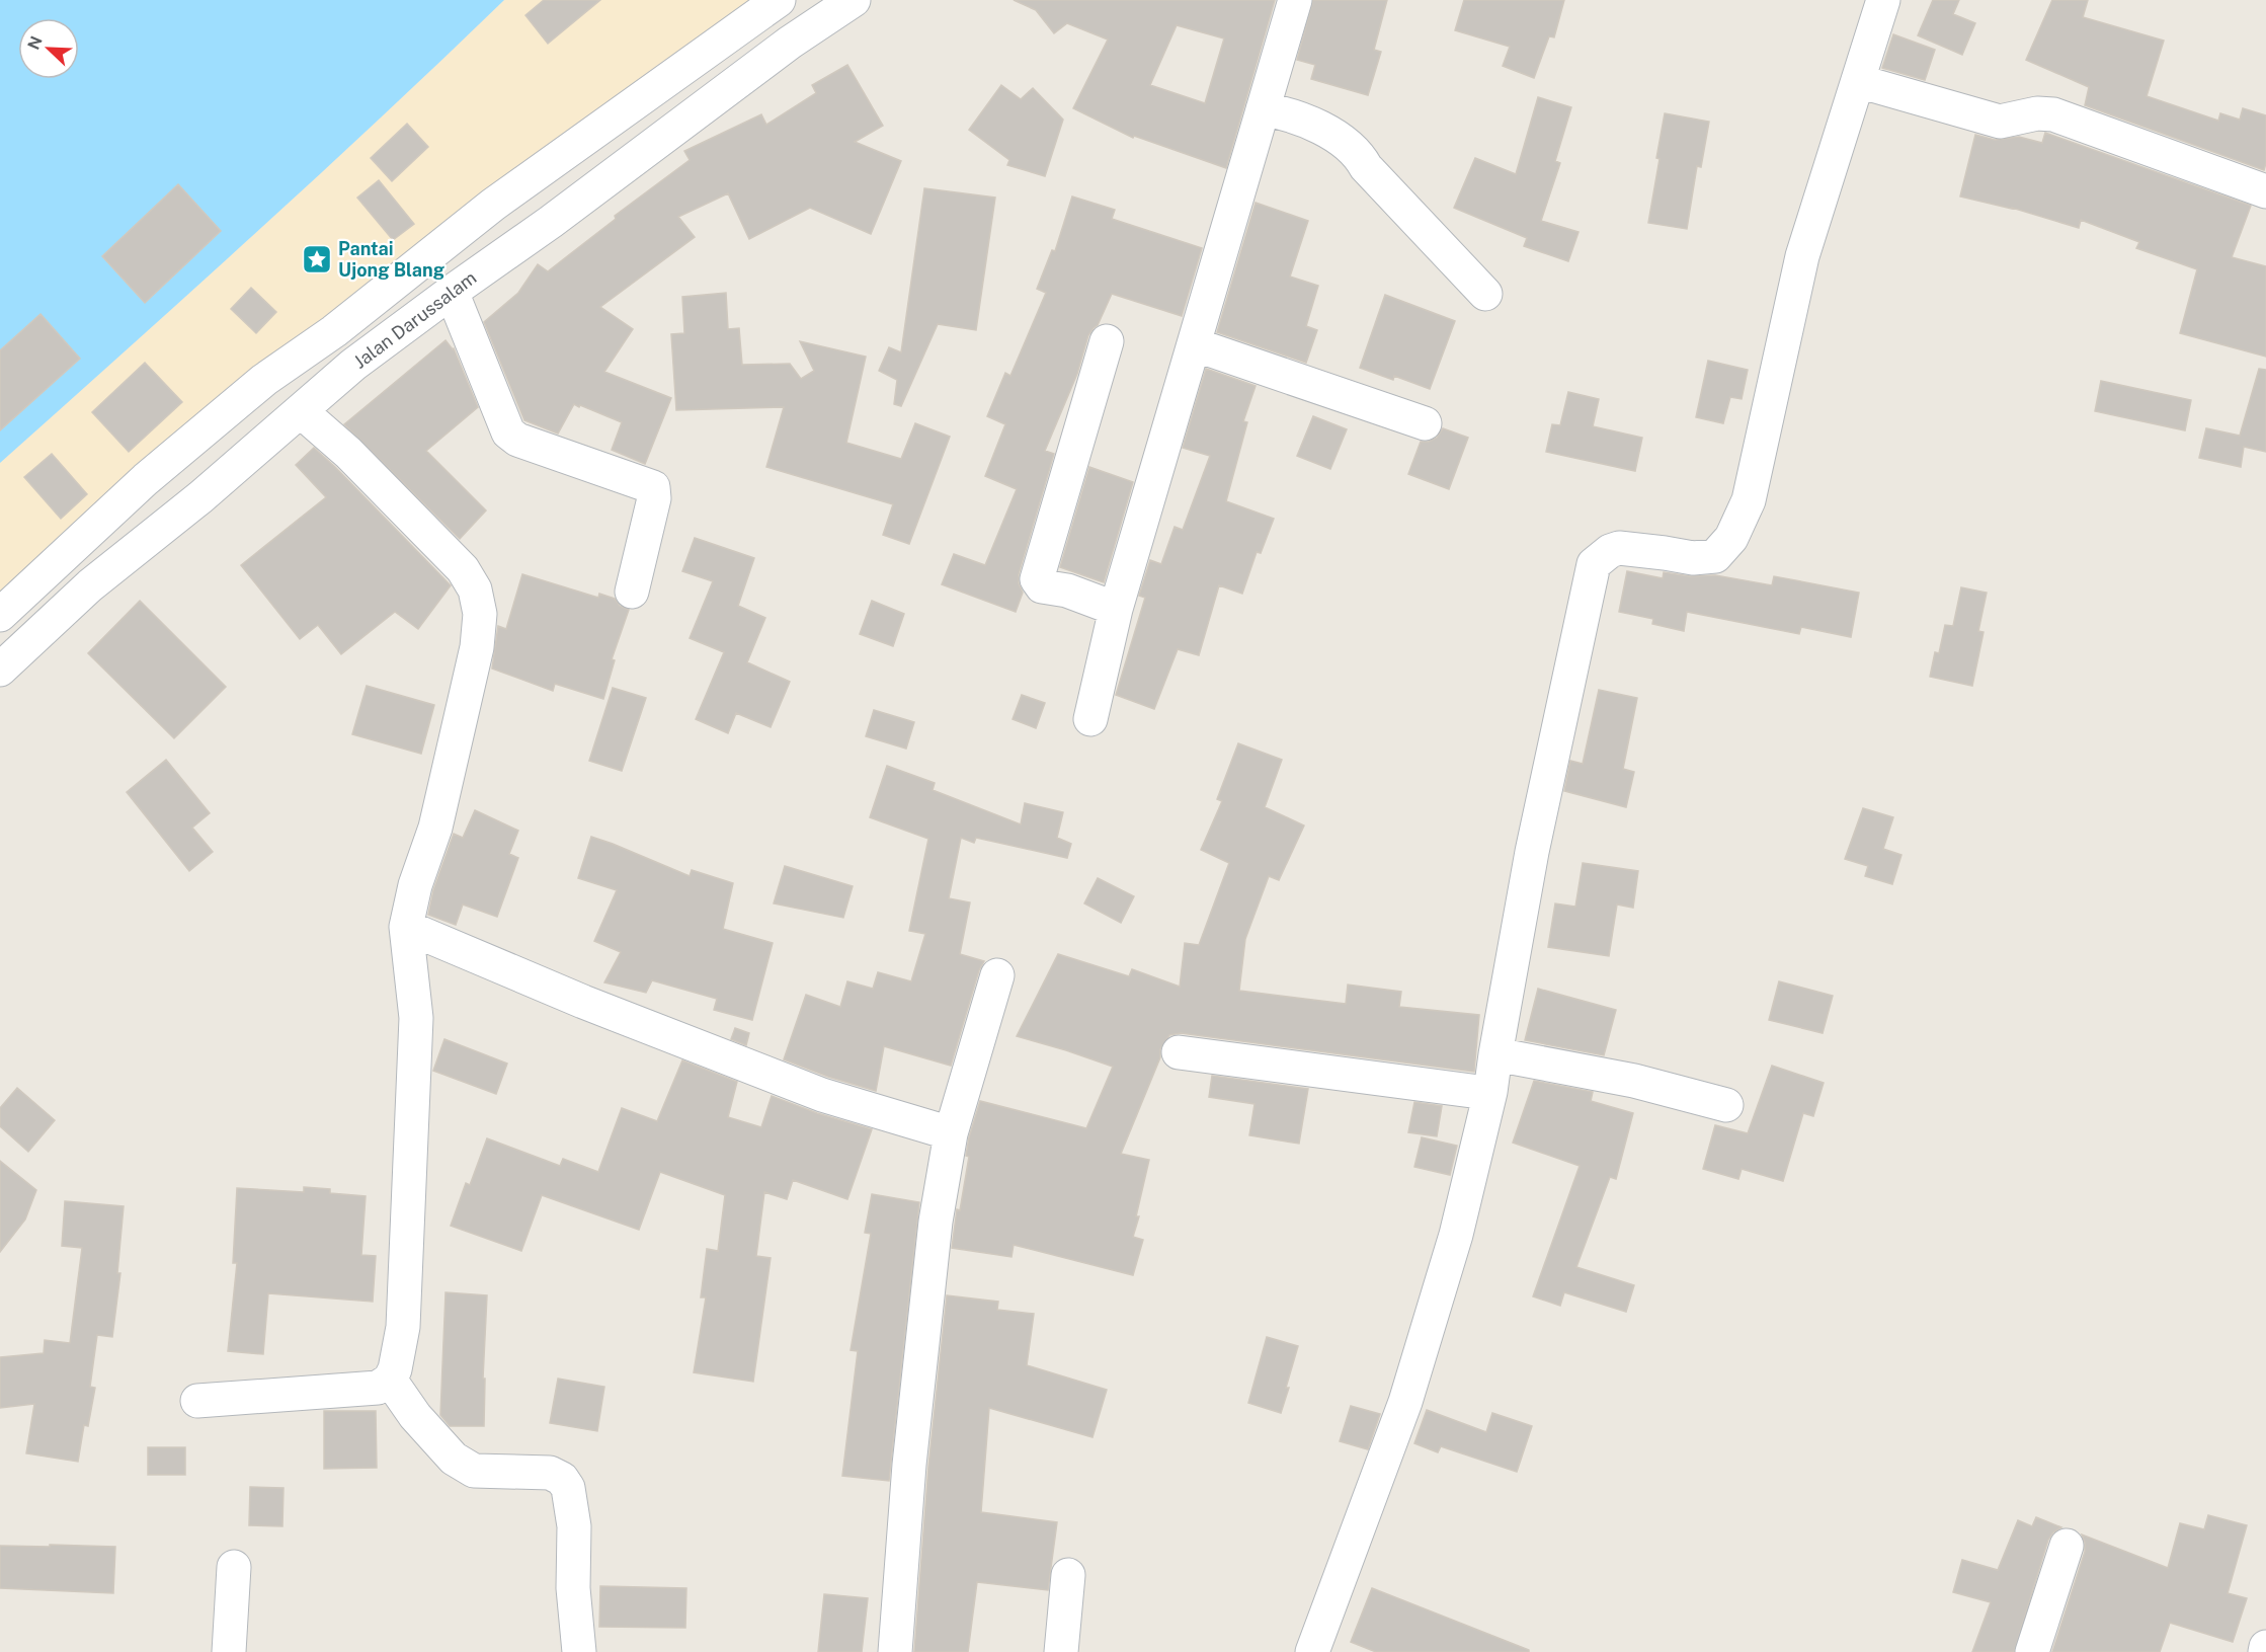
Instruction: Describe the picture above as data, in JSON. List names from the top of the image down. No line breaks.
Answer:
{"streets":{"street":["Jalan Darussalam"]},"places":{"place":["Pantai Ujong Blang"]},"north":"top left"}
